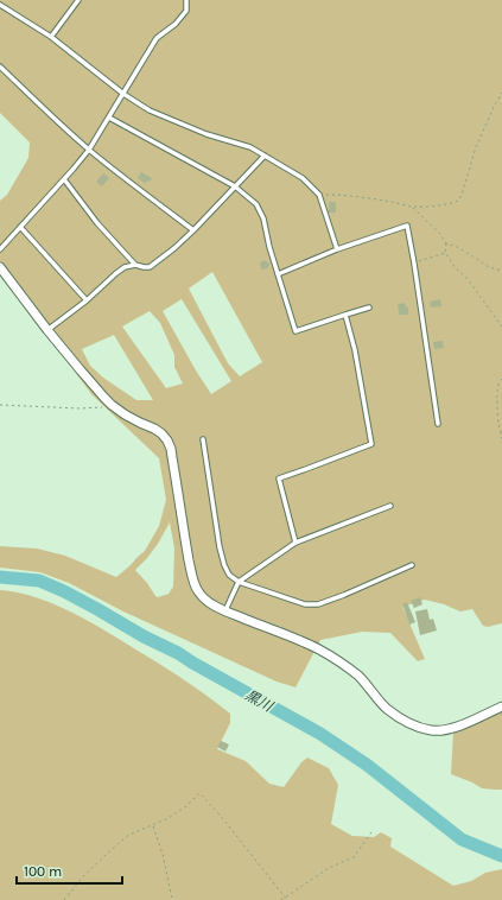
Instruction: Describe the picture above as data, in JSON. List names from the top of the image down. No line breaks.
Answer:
{"water":["黒川"],"scale_bar":"100 m"}
